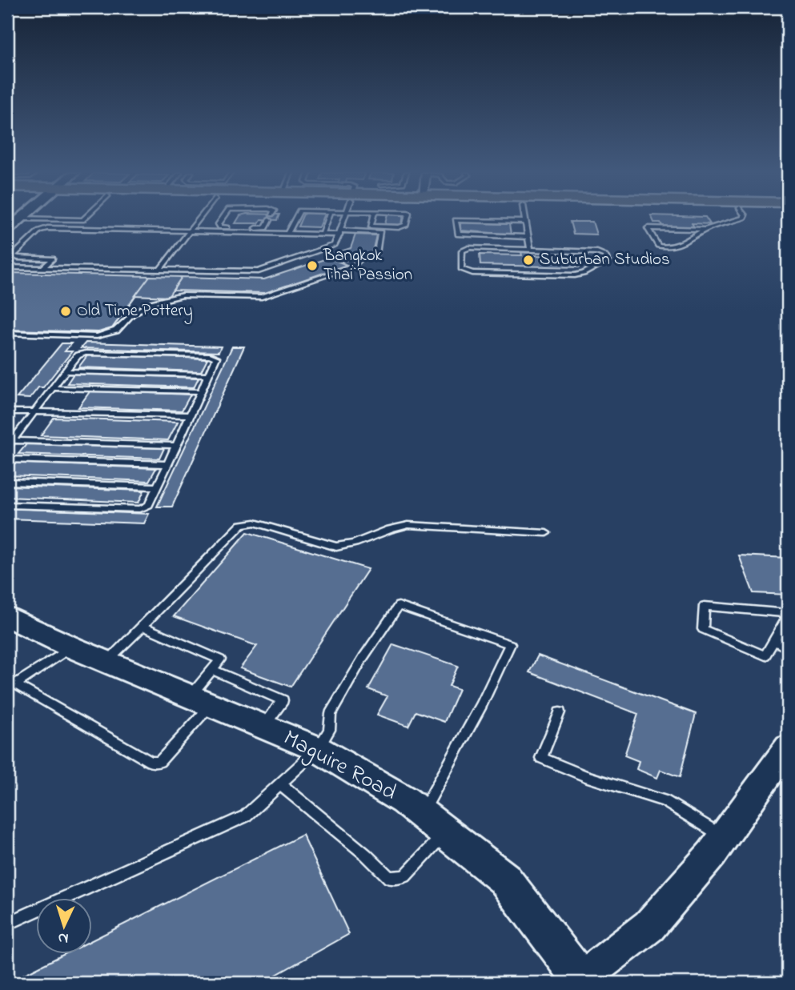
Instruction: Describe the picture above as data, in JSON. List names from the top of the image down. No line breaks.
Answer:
{"streets":{"main road":["Maguire Road"]},"places":["Suburban Studios","Bangkok Thai Passion","Old Time Pottery"],"north":"bottom"}
